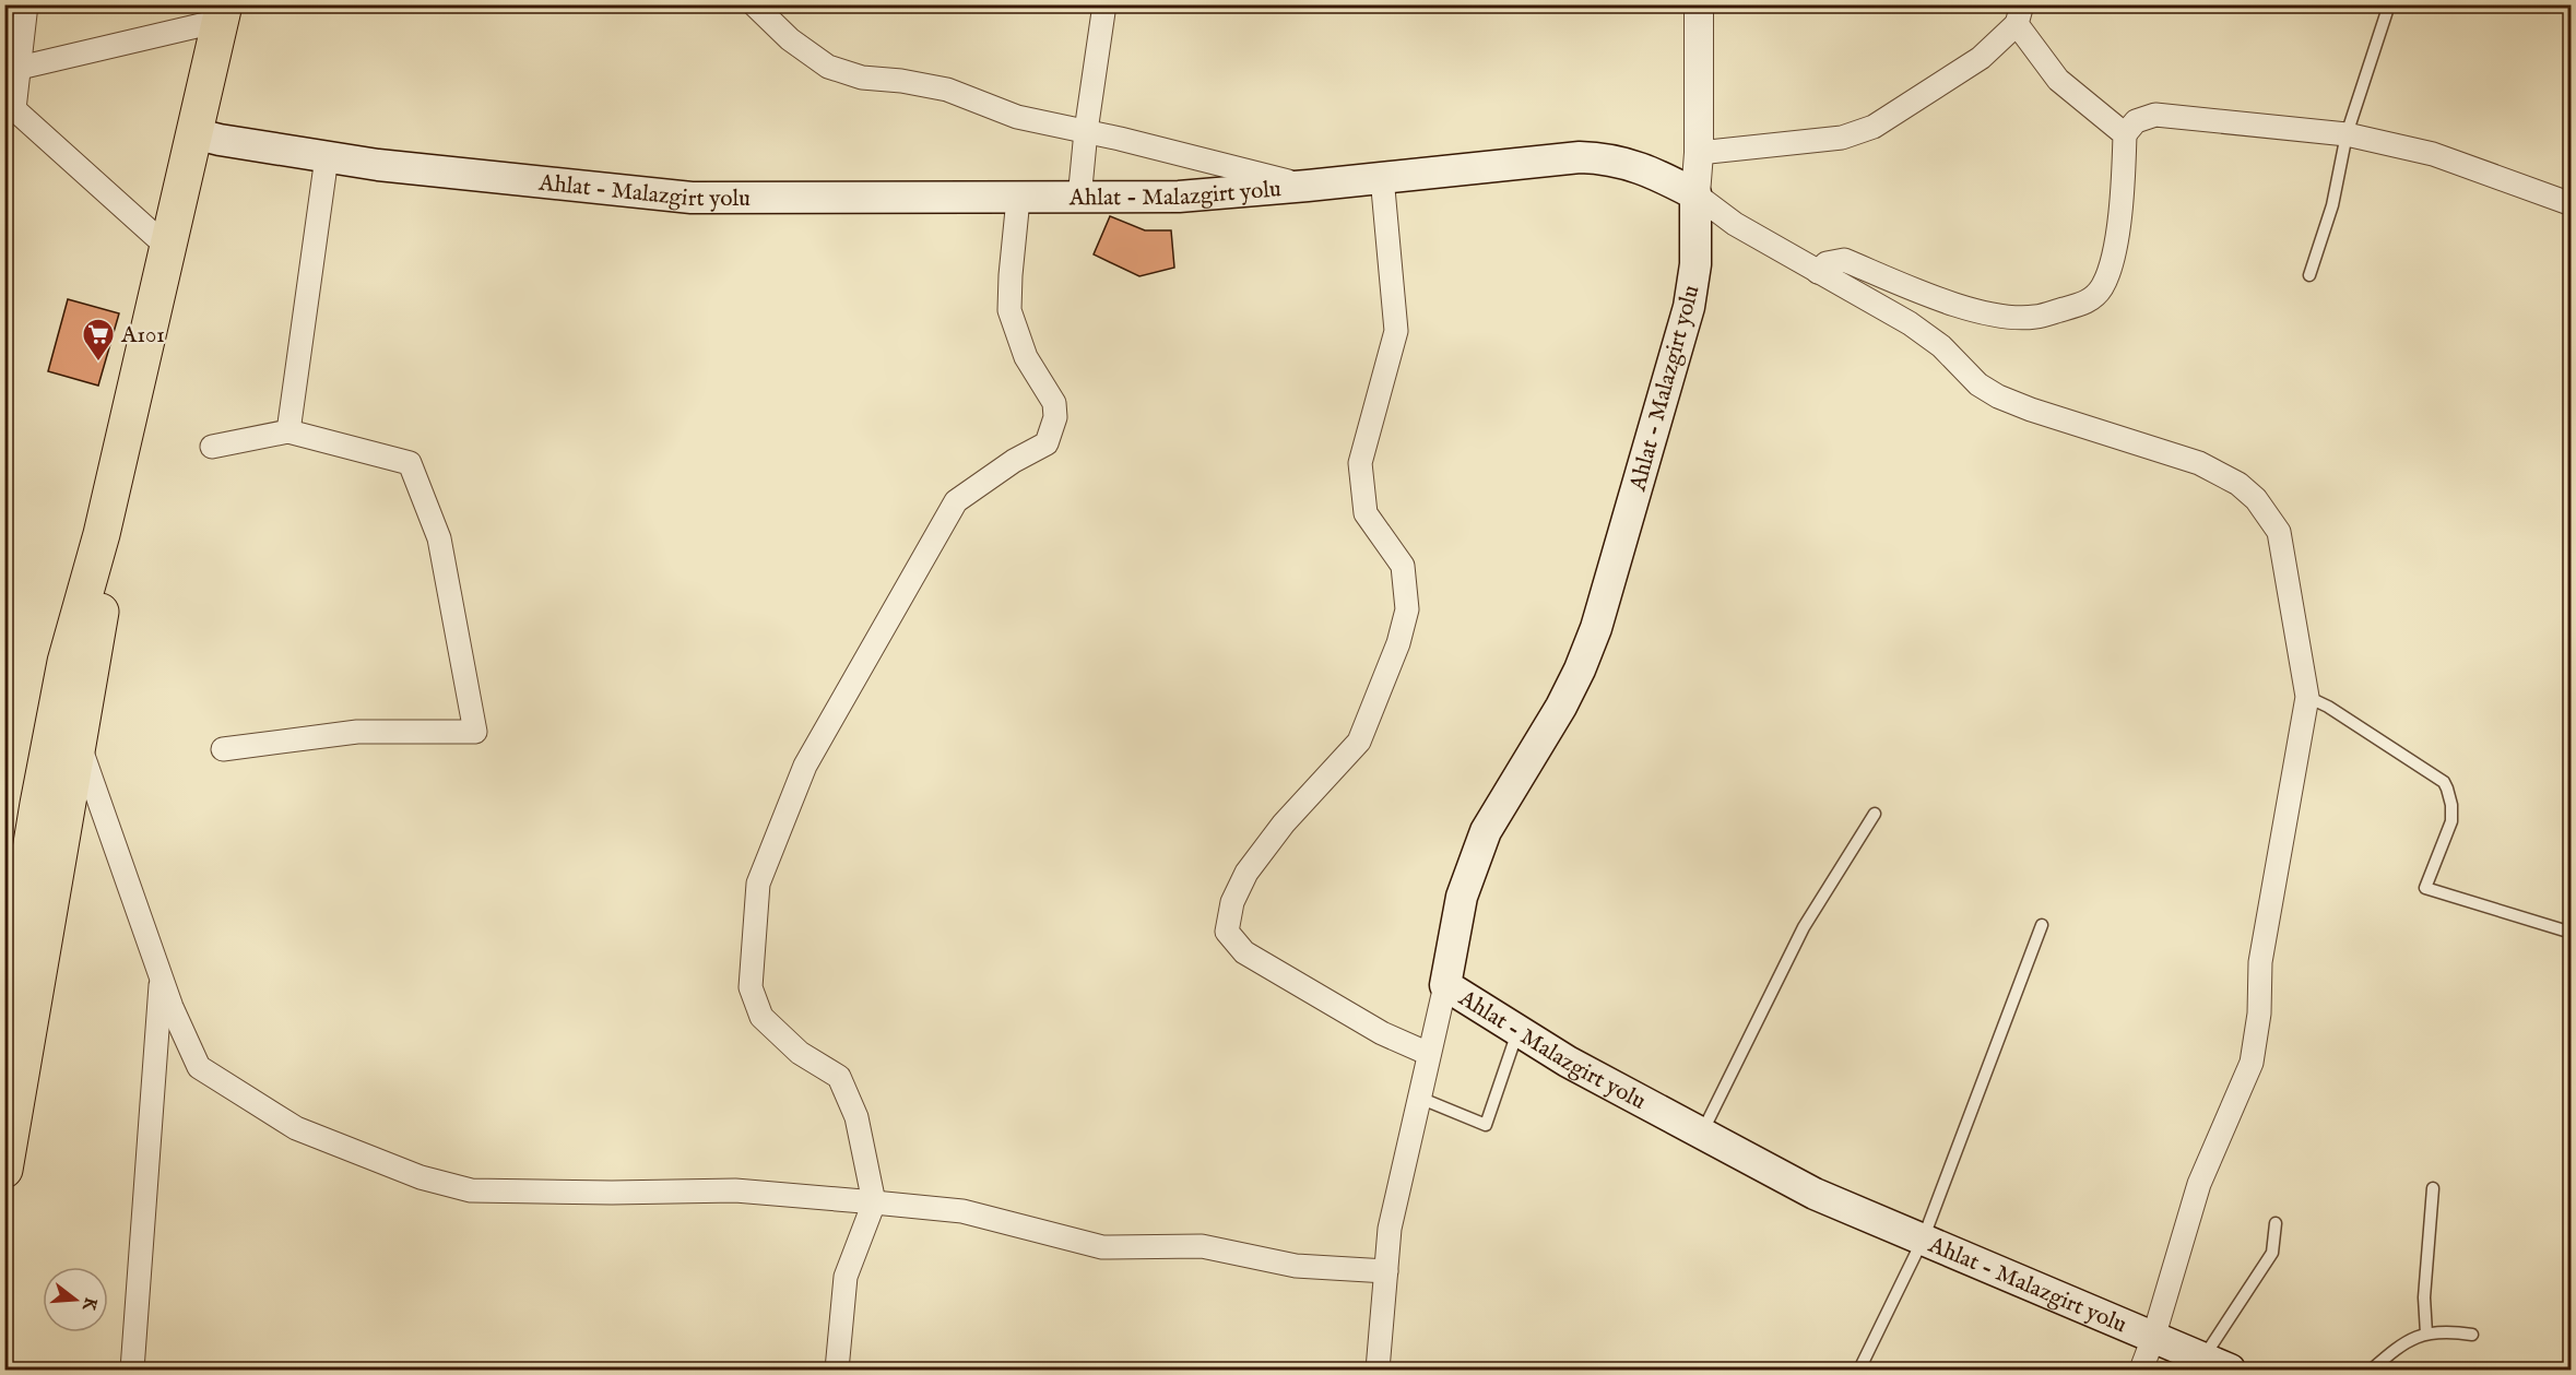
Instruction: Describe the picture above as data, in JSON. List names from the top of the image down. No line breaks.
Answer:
{"streets":{"main road":["Ahlat - Malazgirt yolu"]},"places":{"supermarket":["A101"]},"north":"right"}
